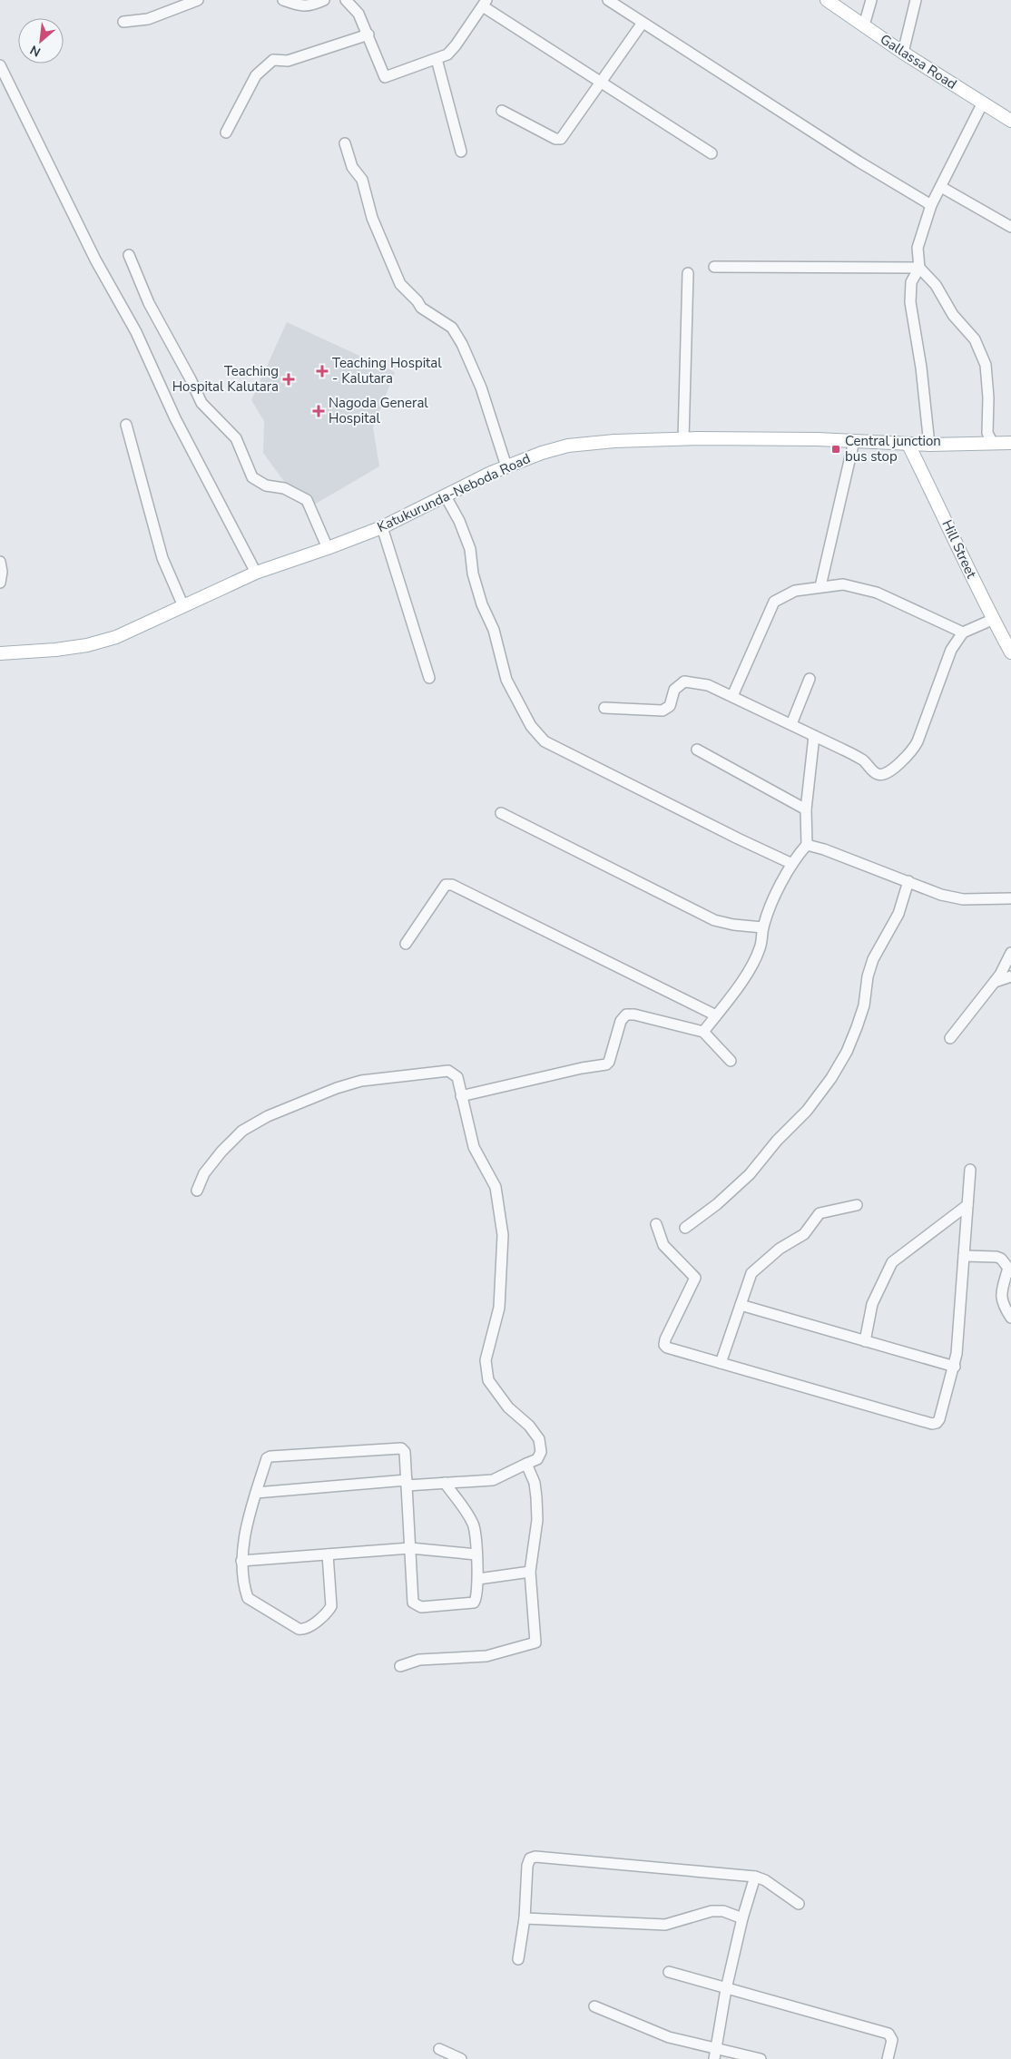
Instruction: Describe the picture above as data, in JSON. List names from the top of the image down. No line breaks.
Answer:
{"streets":{"main road":["Gallassa Road","Katukurunda-Neboda Road","Hill Street"]},"crossings":[["Katukurunda-Neboda Road","Hill Street"]],"places":{"health":["Teaching Hospital - Kalutara","Teaching Hospital Kalutara","Nagoda General Hospital"],"transit":["Central junction bus stop"]},"north":"bottom left"}
